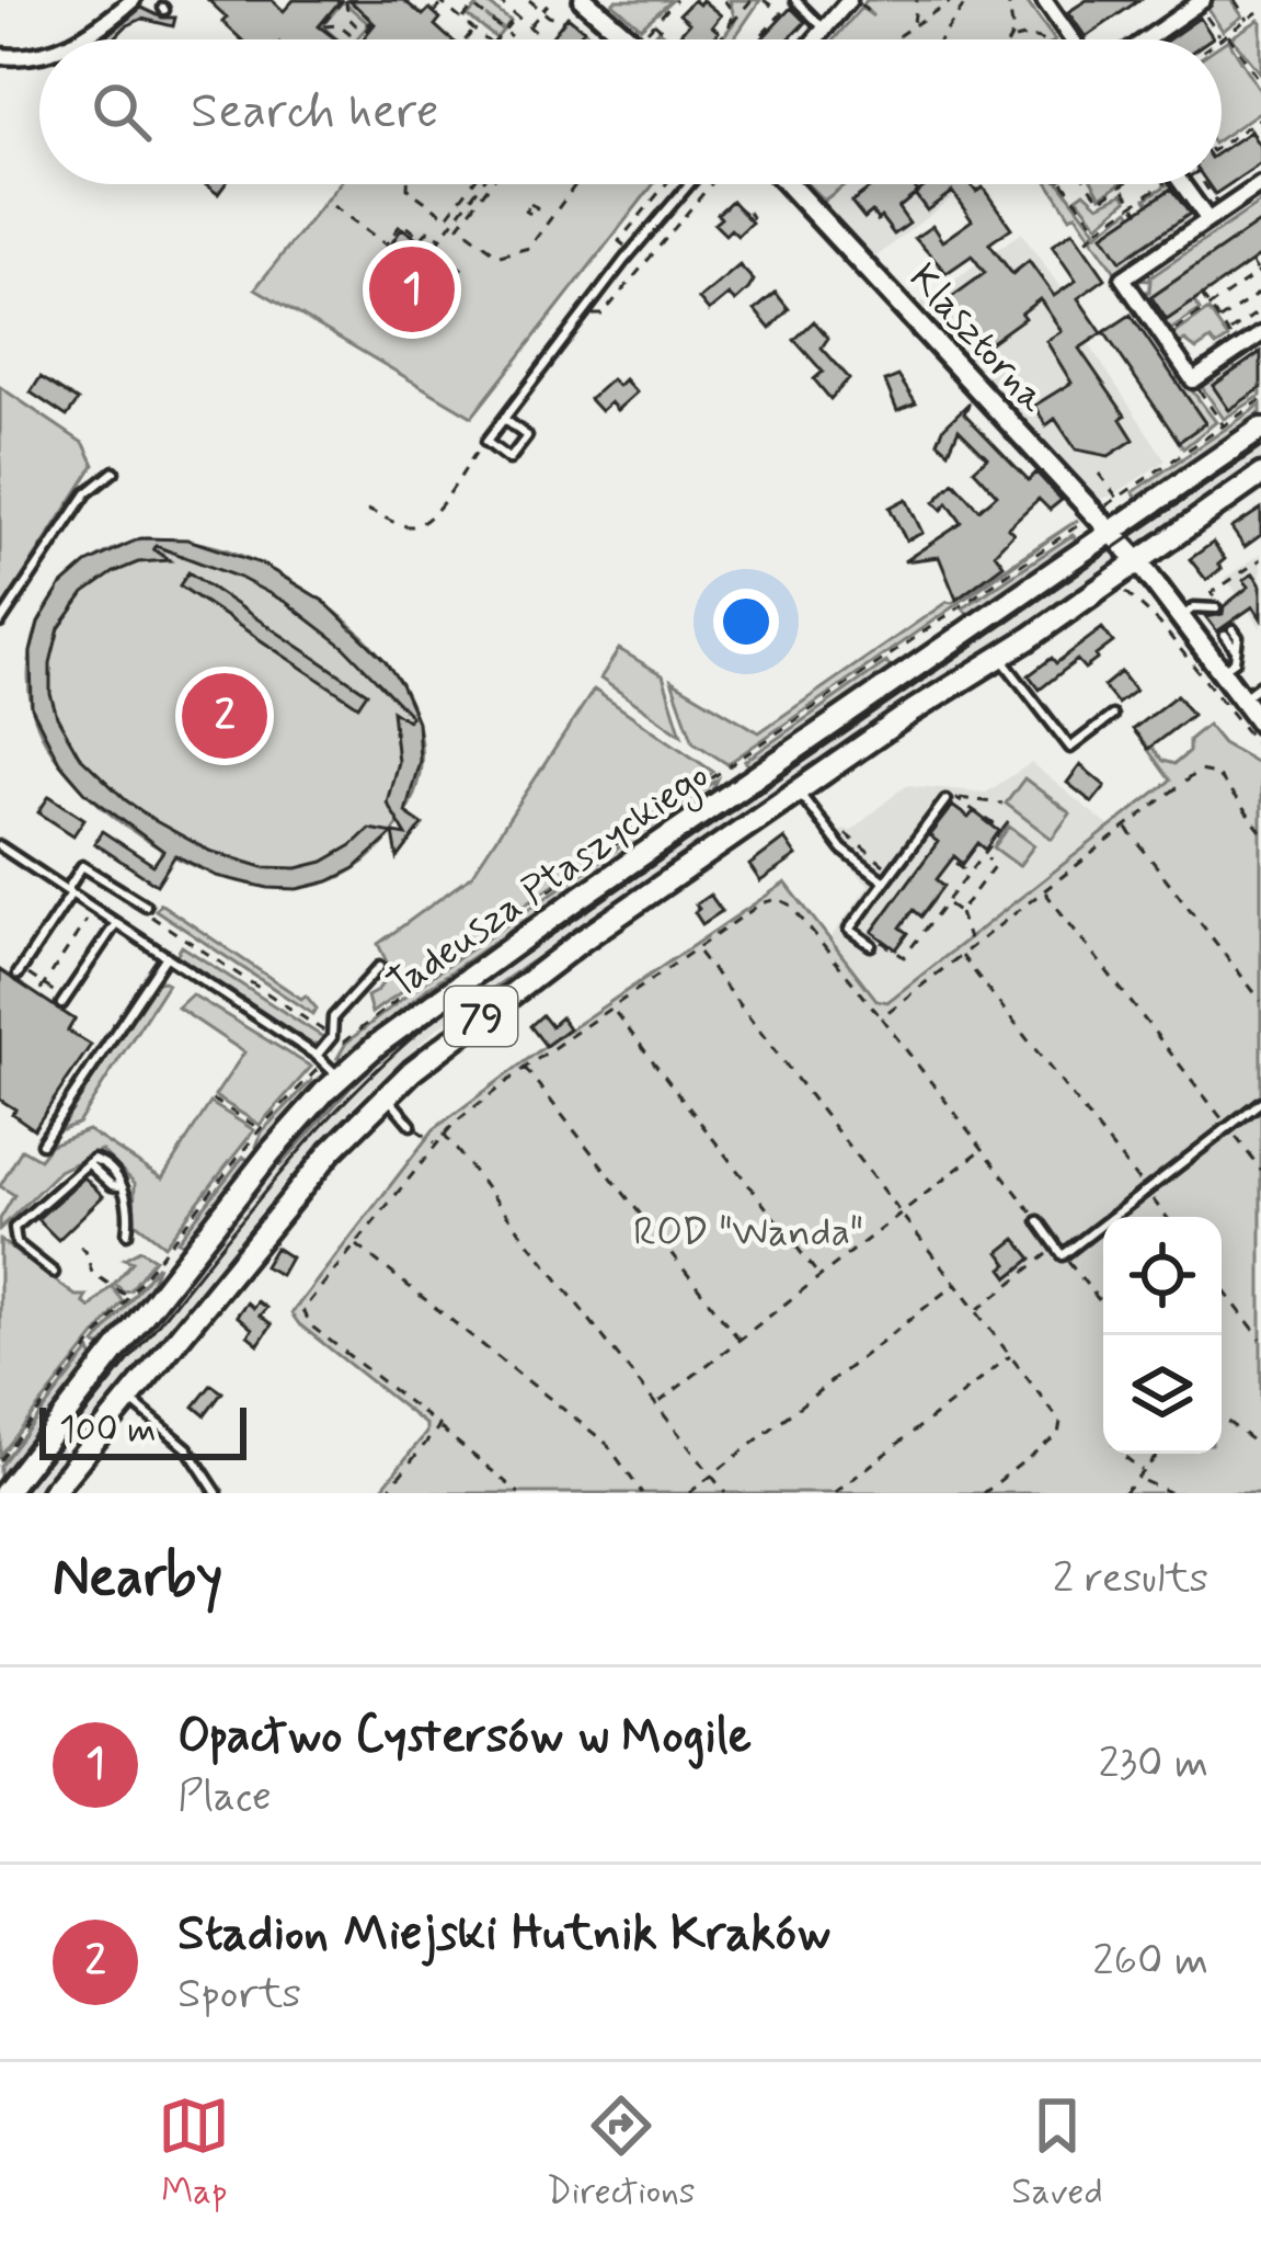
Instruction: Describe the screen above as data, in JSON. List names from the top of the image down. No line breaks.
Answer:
{"streets":{"main road":["Tadeusza Ptaszyckiego","79"],"street":["Klasztorna"]},"crossings":[["Klasztorna","Tadeusza Ptaszyckiego"],["Klasztorna","79"],["Tadeusza Ptaszyckiego","79"]],"parks":["ROD \"Wanda\""],"scale_bar":"100 m","page":{"search":"Search here","pins":["1","2"],"scale":"100 m","heading":["Nearby","2 results"],"list":[{"mark":"1","name":"Opactwo Cystersów w Mogile","note":"Place","value":"230 m"},{"mark":"2","name":"Stadion Miejski Hutnik Kraków","note":"Sports","value":"260 m"}],"nav":["Map","Directions","Saved"]}}
